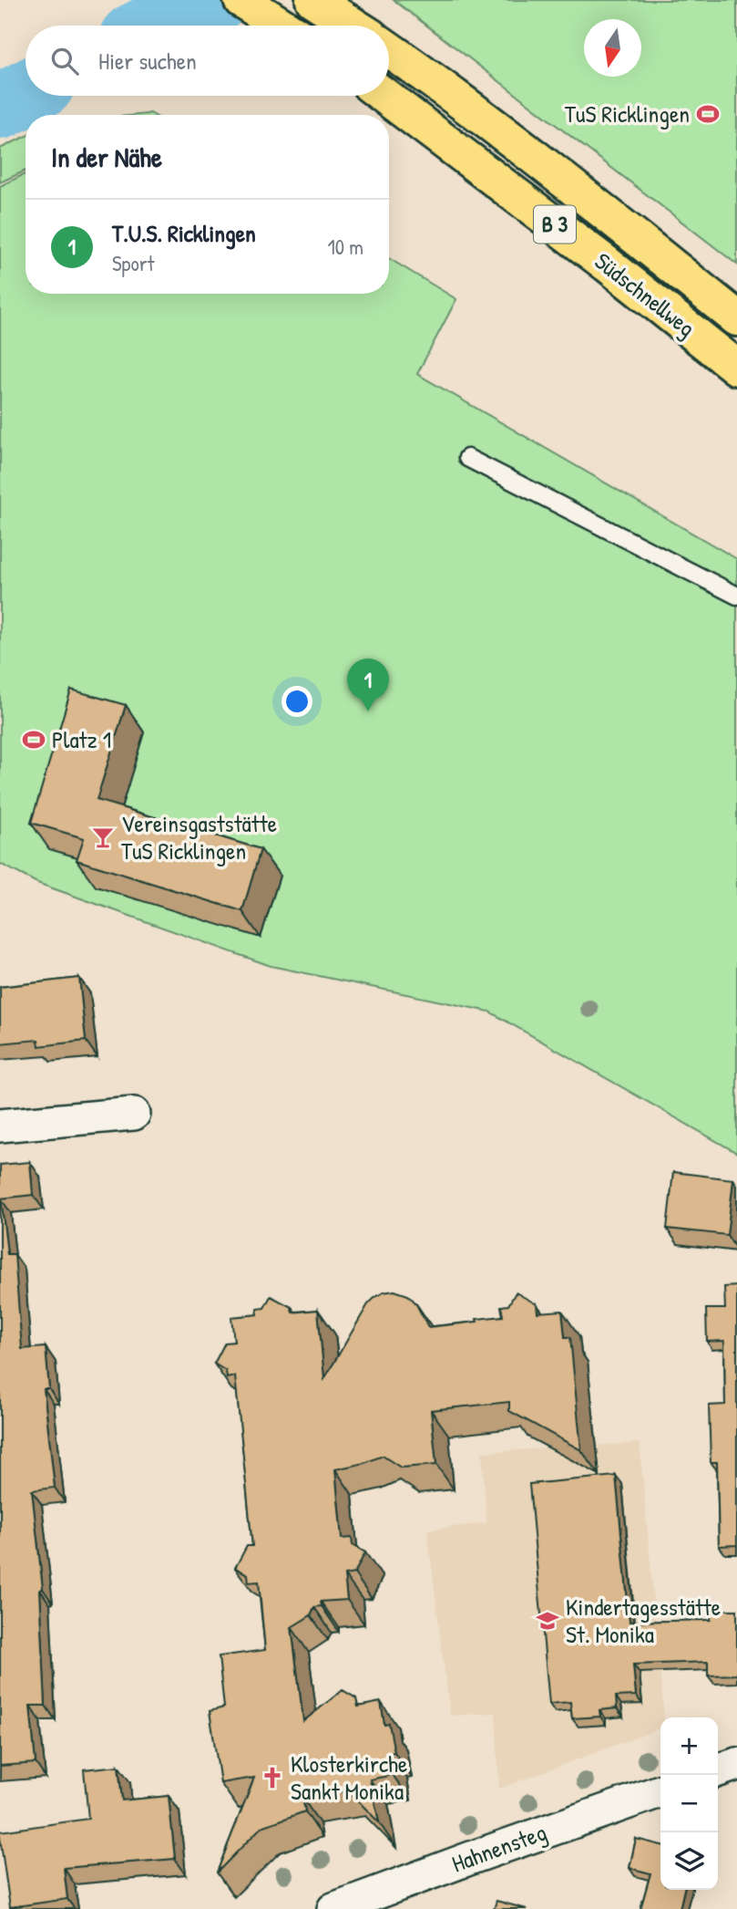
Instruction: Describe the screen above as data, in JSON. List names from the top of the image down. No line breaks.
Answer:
{"streets":{"highway":["B 3","Südschnellweg"],"street":["Hahnensteg"]},"places":{"sports":["TuS Ricklingen","Platz 1"],"bar":["Vereinsgaststätte TuS Ricklingen"],"school or university":["Kindertagesstätte St. Monika"],"church":["Klosterkirche Sankt Monika"]},"north":"bottom","page":{"search":"Hier suchen","heading":"In der Nähe","list":[{"mark":"1","name":"T.U.S. Ricklingen","note":"Sport","value":"10 m"}],"pins":"1","map_buttons":["+","−"]}}
